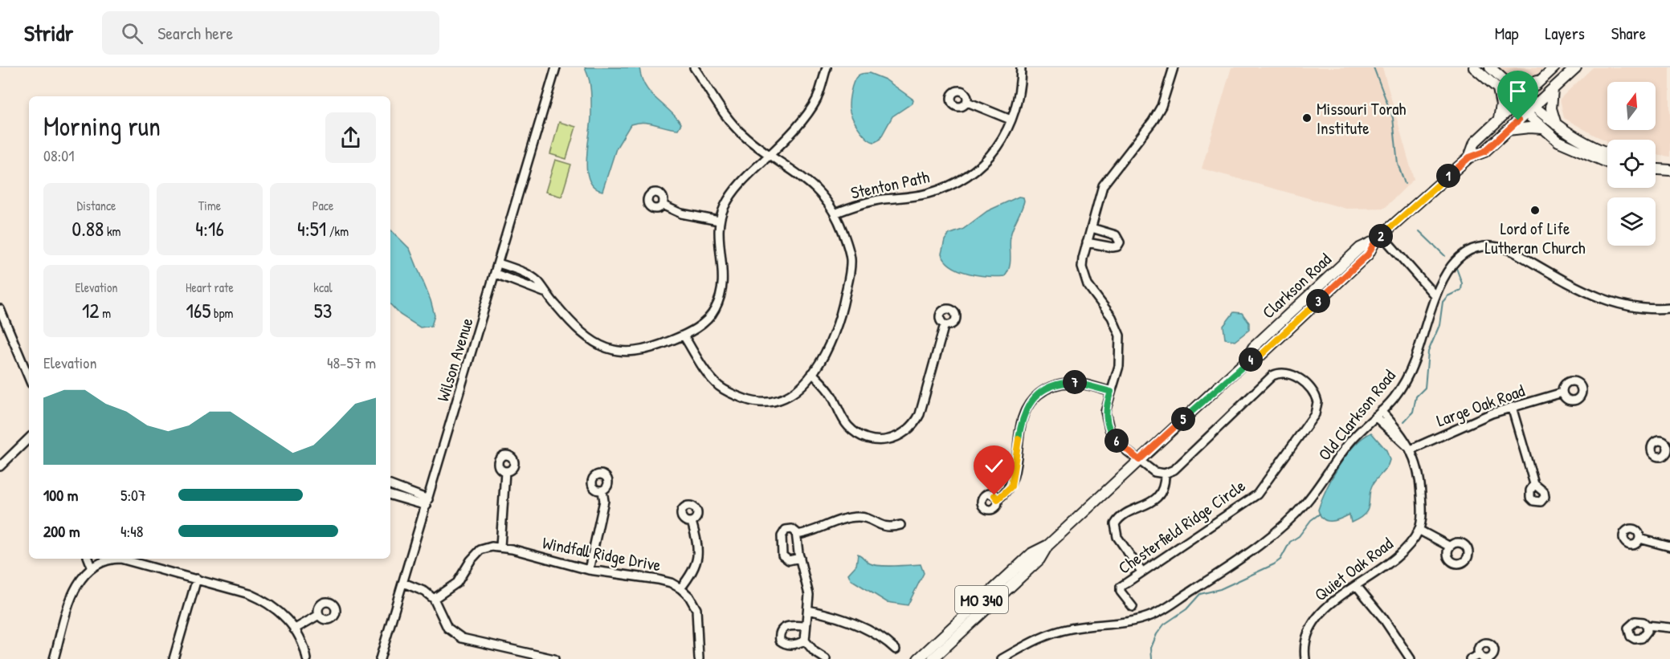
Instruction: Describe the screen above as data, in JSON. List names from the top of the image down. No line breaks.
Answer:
{"streets":{"main road":["Clarkson Road","MO 340"],"street":["Stenton Path","Wilson Avenue","Large Oak Road","Old Clarkson Road","Chesterfield Ridge Circle","Windfall Ridge Drive","Quiet Oak Road"]},"crossings":[["Large Oak Road","Quiet Oak Road"],["Old Clarkson Road","Quiet Oak Road"]],"places":["Missouri Torah Institute","Lord of Life Lutheran Church"],"north":"top","page":{"header":"Stridr","search":"Search here","nav":["Map","Layers","Share"],"heading":["Morning run","08:01"],"pins":["1","2","3","4","7","5","6"],"stats":[["Distance","0.88 km"],["Time","4:16"],["Pace","4:51 /km"],["Elevation","12 m"],["Heart rate","165 bpm"],["kcal","53"]],"chart":["Elevation","48–57 m"],"list":[{"name":"100 m","note":"5:07"},{"name":"200 m","note":"4:48"}]}}
